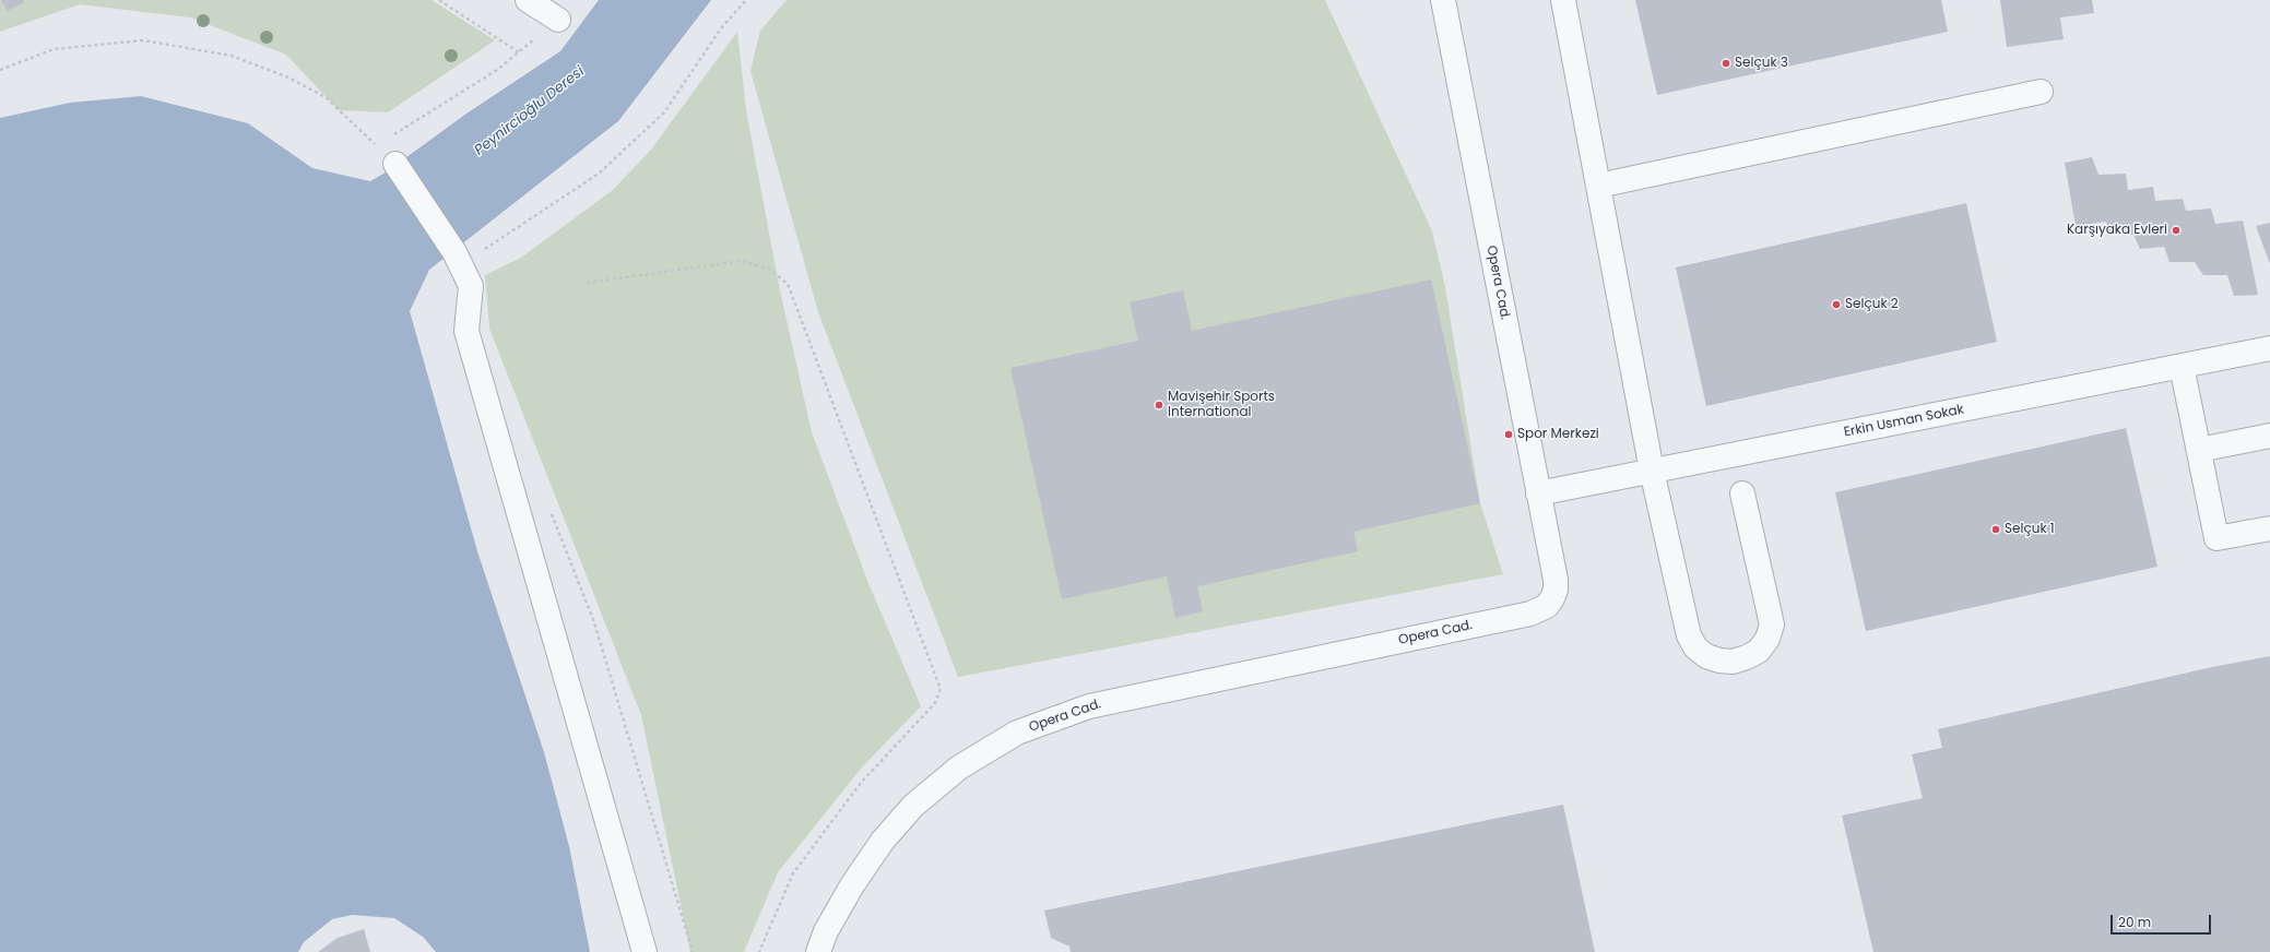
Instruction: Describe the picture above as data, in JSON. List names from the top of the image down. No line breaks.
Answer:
{"streets":{"street":["Opera Cad.","Erkin Usman Sokak"]},"crossings":[["Opera Cad.","Erkin Usman Sokak"]],"water":["Peynircioğlu Deresi"],"places":["Selçuk 3","Karşıyaka Evleri","Selçuk 2","Mavişehir Sports International","Spor Merkezi","Selçuk 1"],"scale_bar":"20 m"}
